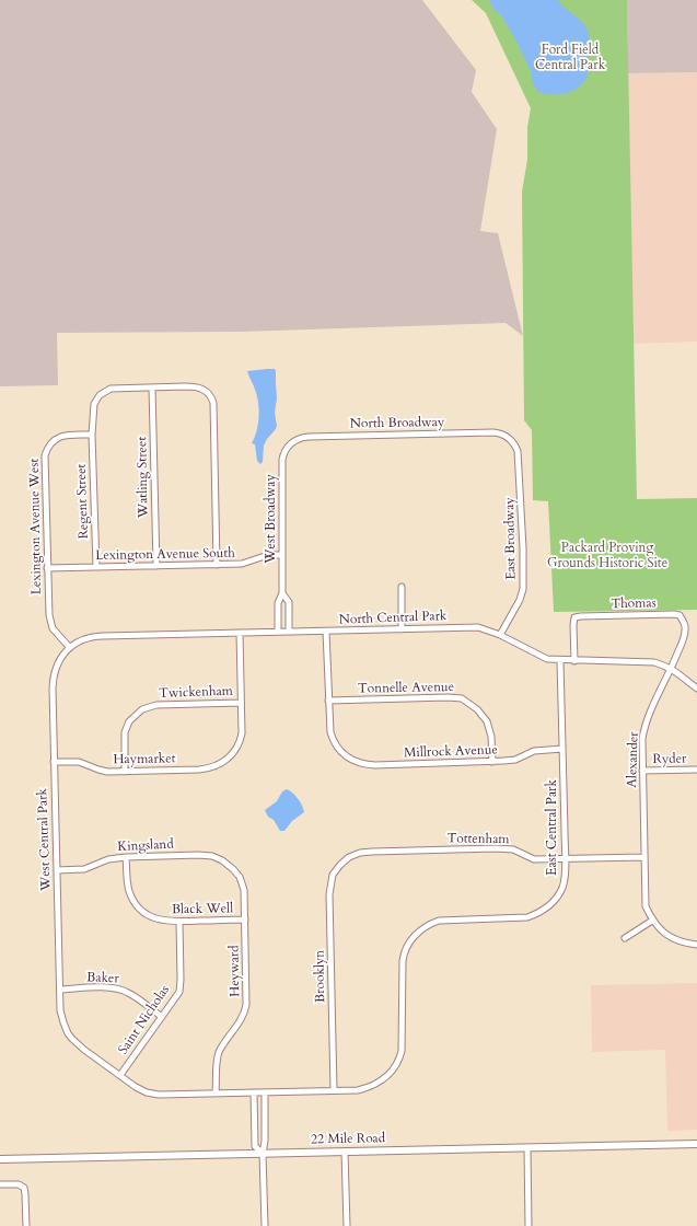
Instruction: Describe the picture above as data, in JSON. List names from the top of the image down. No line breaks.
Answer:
{"streets":{"street":["North Broadway","Watling Street","Regent Street","West Broadway","Lexington Avenue West","East Broadway","Lexington Avenue South","Thomas","North Central Park","Tonnelle Avenue","Twickenham","Millrock Avenue","Haymarket","Alexander","Ryder","East Central Park","West Central Park","Tottenham","Kingsland","Black Well","Heyward","Brooklyn","Baker","Saint Nicholas","22 Mile Road"]},"crossings":[["North Broadway","West Broadway"],["North Broadway","East Broadway"],["Watling Street","Regent Street"],["Watling Street","Lexington Avenue South"],["Regent Street","Lexington Avenue West"],["Regent Street","Lexington Avenue South"],["West Broadway","Lexington Avenue South"],["West Broadway","North Central Park"],["Lexington Avenue West","Lexington Avenue South"],["Lexington Avenue West","West Central Park"],["East Broadway","North Central Park"],["Thomas","North Central Park"],["Thomas","Alexander"],["North Central Park","Alexander"],["North Central Park","East Central Park"],["North Central Park","West Central Park"],["Tonnelle Avenue","Millrock Avenue"],["Twickenham","Haymarket"],["Millrock Avenue","East Central Park"],["Haymarket","West Central Park"],["Alexander","Ryder"],["Alexander","Tottenham"],["East Central Park","Tottenham"],["East Central Park","Brooklyn"],["West Central Park","Kingsland"],["West Central Park","Baker"],["West Central Park","Saint Nicholas"],["Tottenham","Brooklyn"],["Kingsland","Black Well"],["Kingsland","Heyward"],["Black Well","Heyward"],["Black Well","Saint Nicholas"],["Baker","Saint Nicholas"]],"parks":["Ford Field Central Park","Packard Proving Grounds Historic Site"]}
